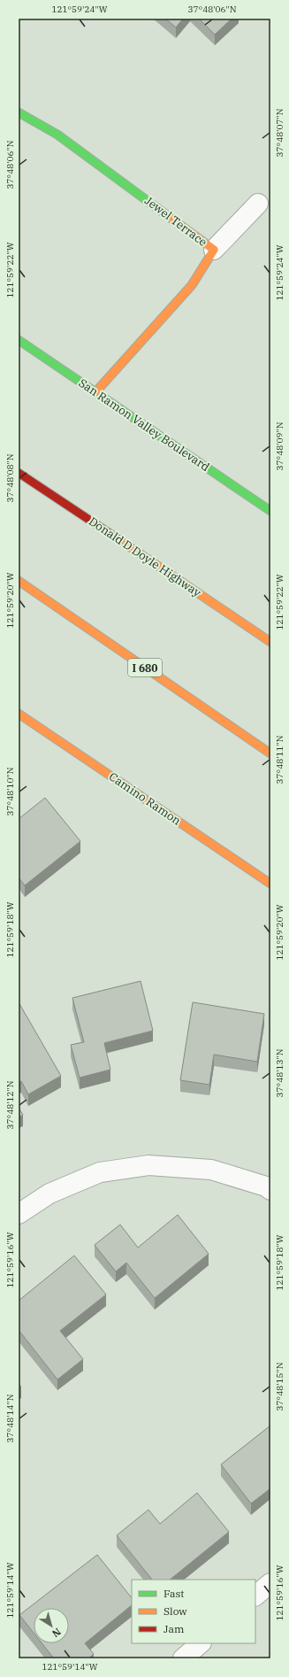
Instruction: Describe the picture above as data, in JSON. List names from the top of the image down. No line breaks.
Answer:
{"streets":{"main road":["Jewel Terrace","San Ramon Valley Boulevard","Donald D Doyle Highway","I 680","Camino Ramon"]},"crossings":[["Jewel Terrace","San Ramon Valley Boulevard"]],"legend":["Fast","Slow","Jam"],"north":"bottom right","coordinates":["121°59'24\"W","37°48'06\"N","37°48'07\"N","121°59'22\"W","37°48'09\"N","37°48'08\"N","121°59'20\"W","37°48'11\"N","37°48'10\"N","121°59'18\"W","37°48'13\"N","37°48'12\"N","121°59'16\"W","37°48'15\"N","37°48'14\"N","121°59'14\"W"]}
